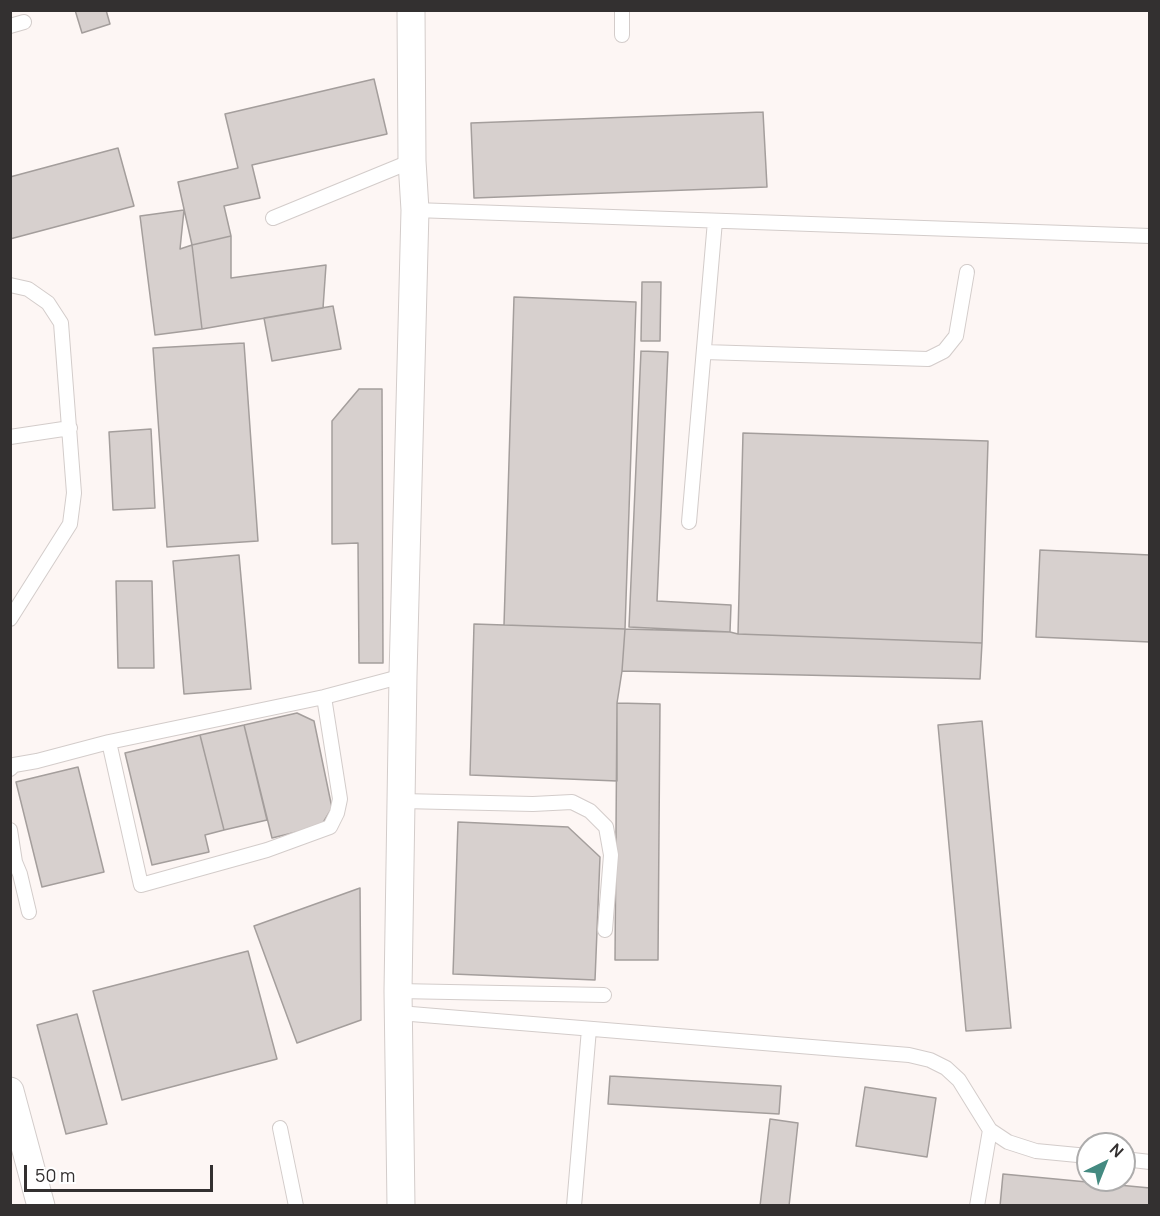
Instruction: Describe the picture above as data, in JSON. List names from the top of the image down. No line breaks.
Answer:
{"scale_bar":"50 m","north":"top right"}
